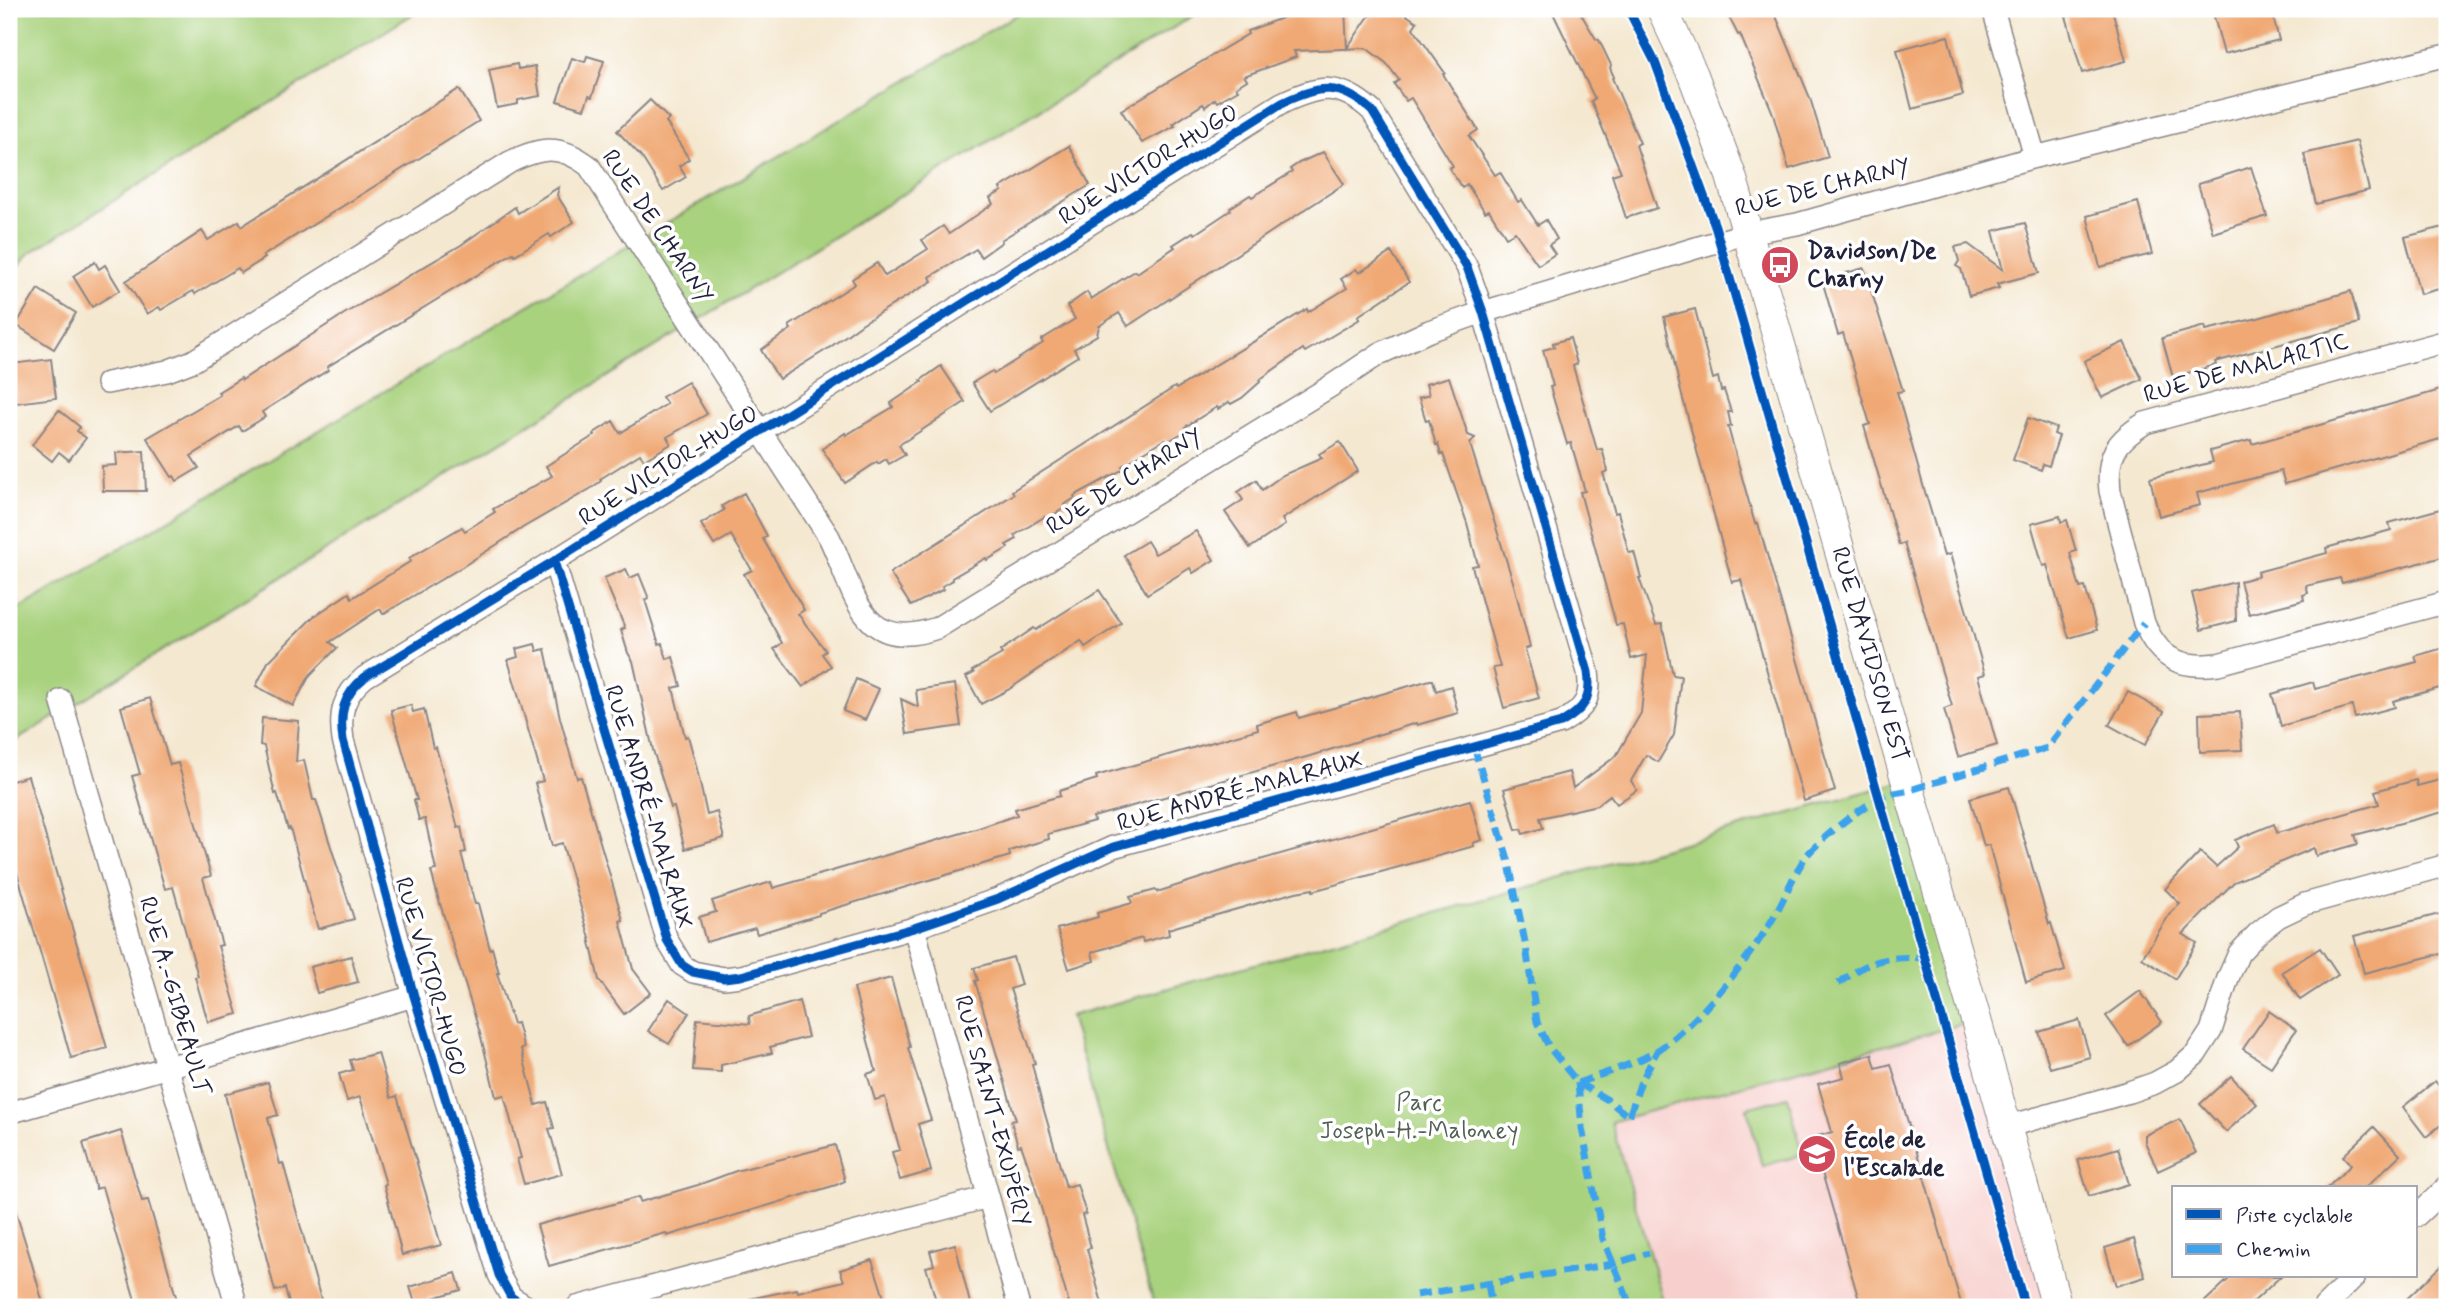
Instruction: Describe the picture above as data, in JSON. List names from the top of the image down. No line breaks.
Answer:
{"streets":{"street":["RUE VICTOR-HUGO","RUE DE CHARNY","RUE DE MALARTIC","RUE DAVIDSON EST","RUE ANDRÉ-MALRAUX","RUE A.-GIBEAULT","RUE SAINT-EXUPÉRY"]},"crossings":[["RUE VICTOR-HUGO","RUE DE CHARNY"],["RUE VICTOR-HUGO","RUE ANDRÉ-MALRAUX"],["RUE DE CHARNY","RUE DAVIDSON EST"],["RUE DE CHARNY","RUE ANDRÉ-MALRAUX"],["RUE ANDRÉ-MALRAUX","RUE SAINT-EXUPÉRY"]],"parks":["Parc Joseph-H.-Maloney"],"places":{"bus stop":["Davidson/De Charny"],"school or university":["École de l'Escalade"]},"legend":["Piste cyclable","Chemin"]}
